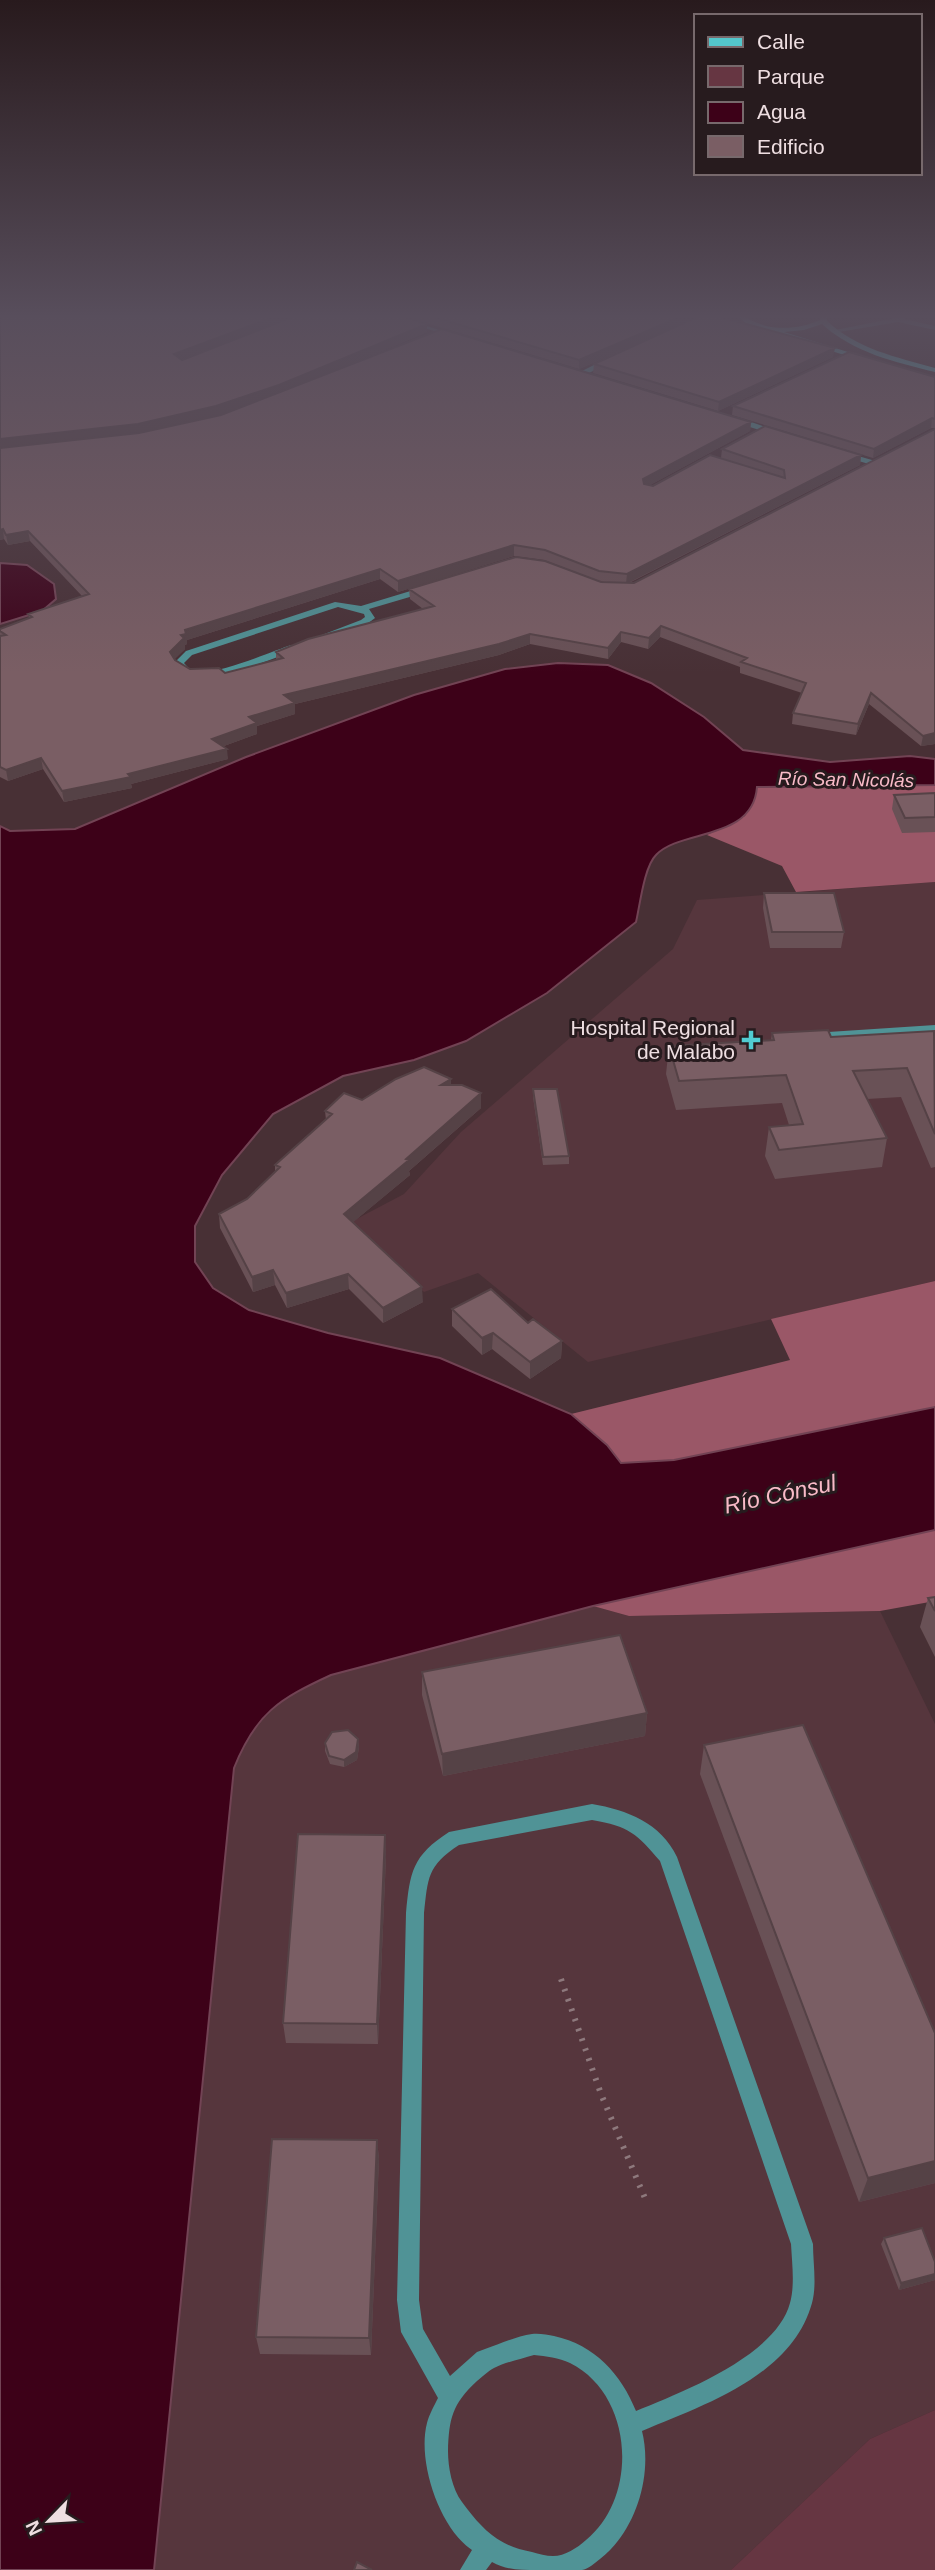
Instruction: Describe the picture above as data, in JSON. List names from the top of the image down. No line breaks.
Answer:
{"water":["Río San Nicolás","Río Cónsul"],"places":{"health":["Hospital Regional de Malabo"]},"legend":["Calle","Parque","Agua","Edificio"],"north":"bottom left"}
